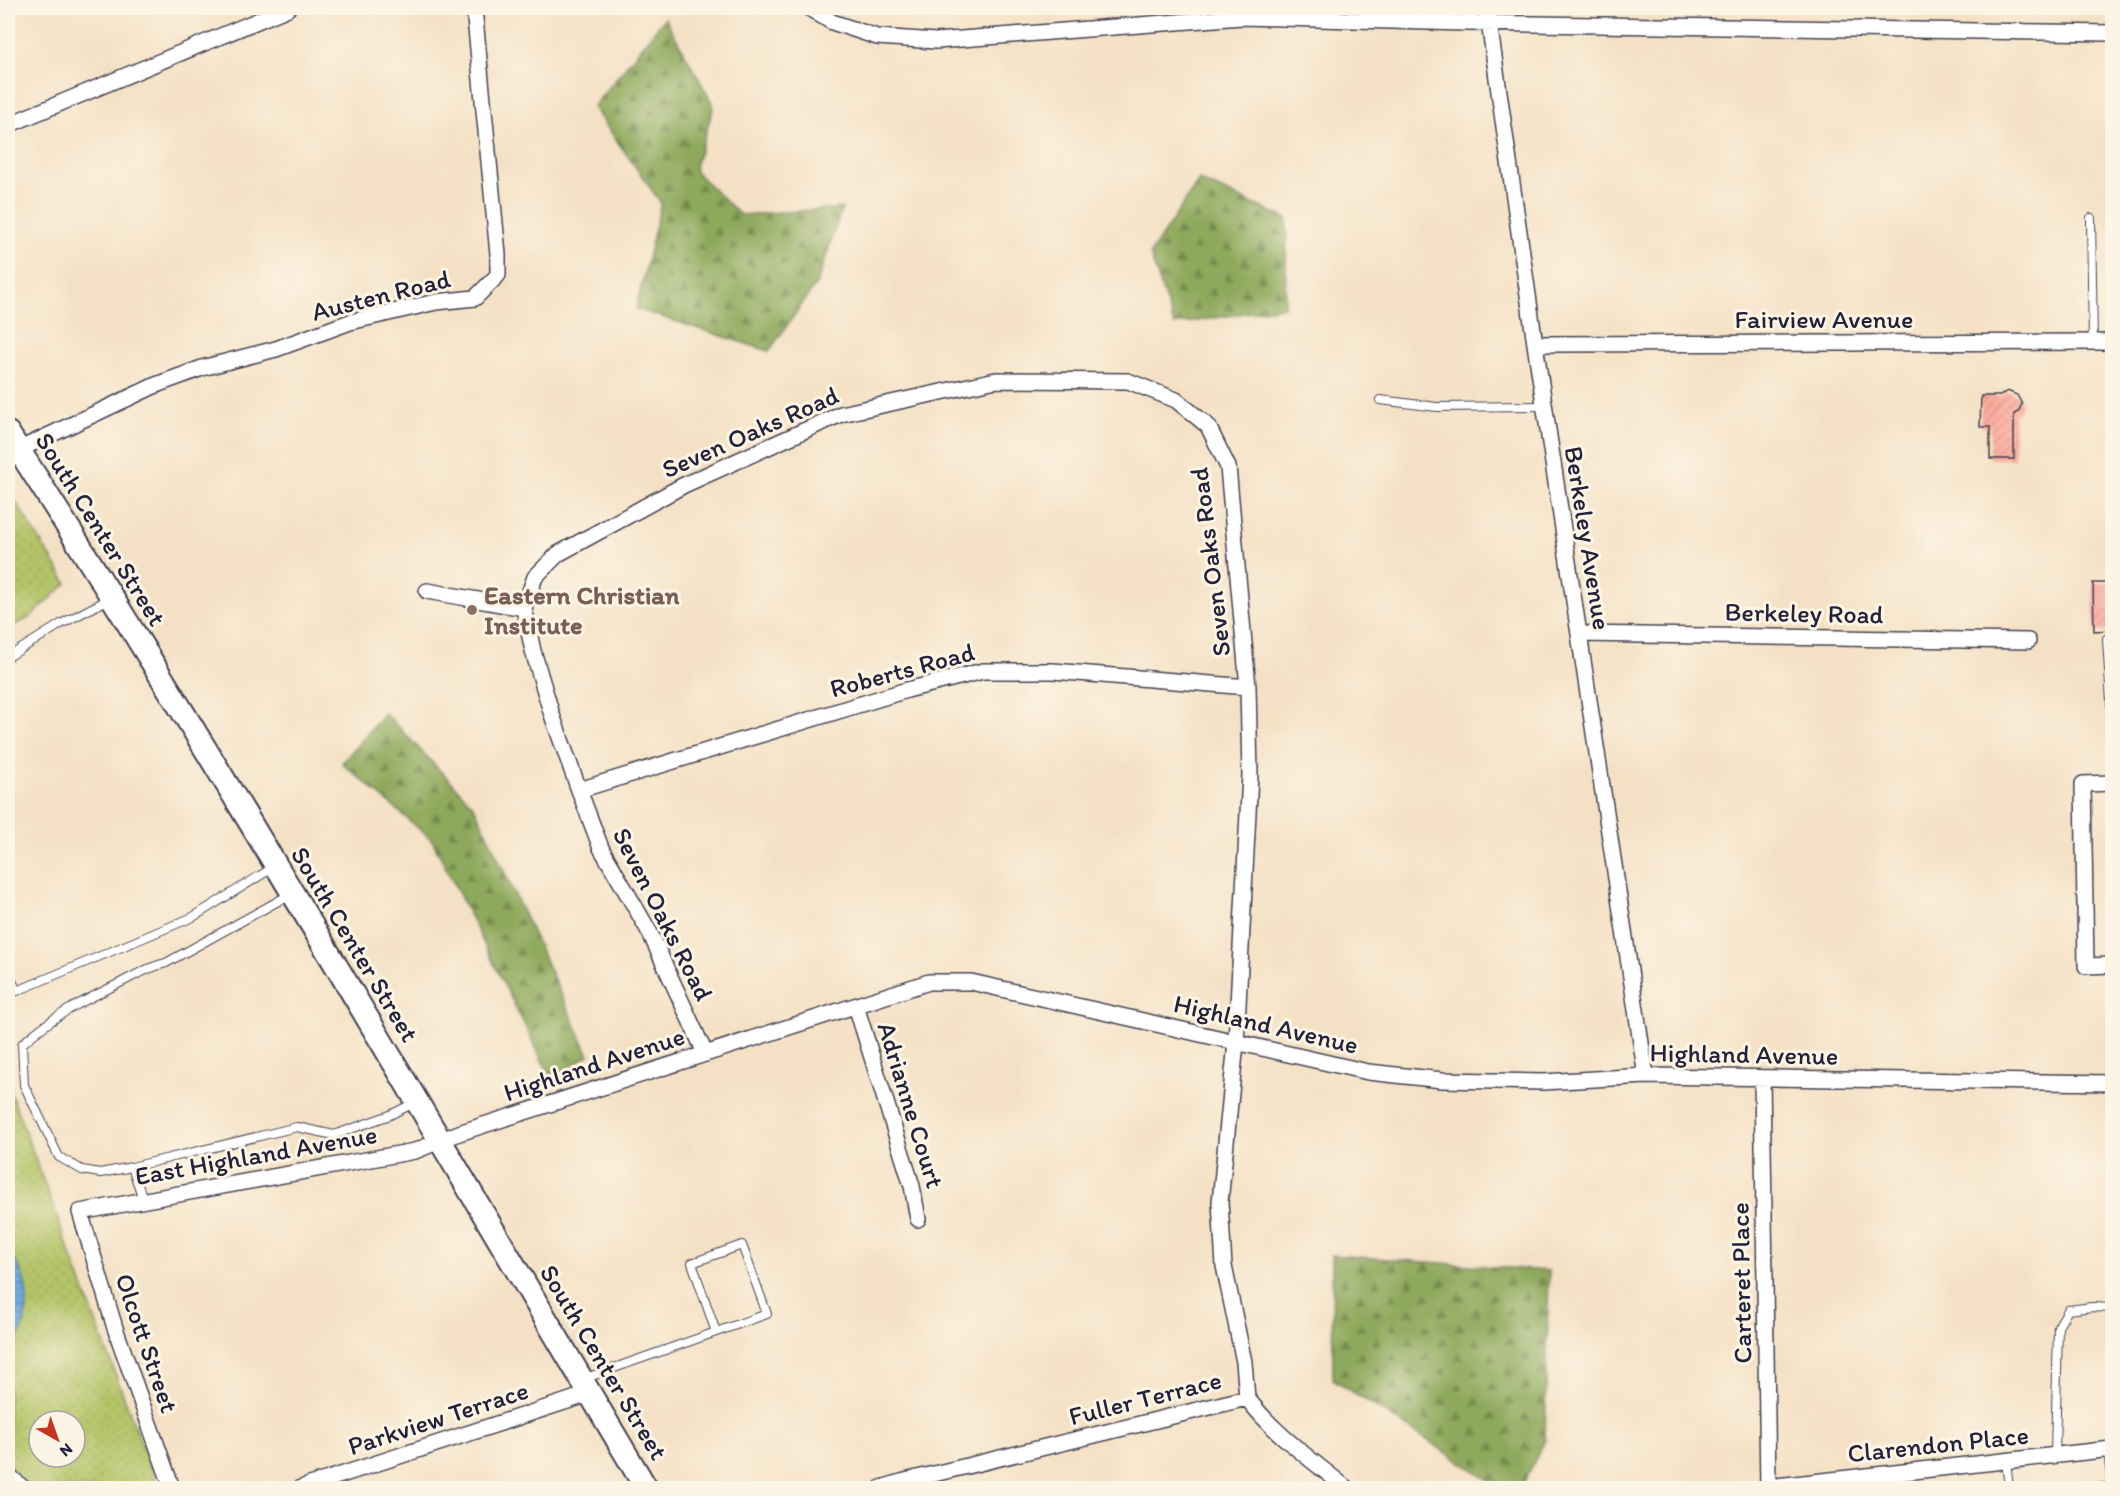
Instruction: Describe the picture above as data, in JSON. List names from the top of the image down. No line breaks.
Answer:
{"streets":{"main road":["South Center Street"],"street":["Austen Road","Fairview Avenue","Seven Oaks Road","Berkeley Avenue","Berkeley Road","Roberts Road","Highland Avenue","Adrianne Court","East Highland Avenue","Carteret Place","Olcott Street","Fuller Terrace","Parkview Terrace","Clarendon Place"]},"crossings":[["Austen Road","South Center Street"],["Fairview Avenue","Berkeley Avenue"],["Seven Oaks Road","Roberts Road"],["Seven Oaks Road","Highland Avenue"],["Seven Oaks Road","Fuller Terrace"],["South Center Street","Highland Avenue"],["South Center Street","East Highland Avenue"],["South Center Street","Parkview Terrace"],["Berkeley Avenue","Berkeley Road"],["Berkeley Avenue","Highland Avenue"],["Highland Avenue","Adrianne Court"],["Highland Avenue","East Highland Avenue"],["Highland Avenue","Carteret Place"],["Highland Avenue","Fuller Terrace"],["East Highland Avenue","Olcott Street"],["Carteret Place","Clarendon Place"]],"places":["Eastern Christian Institute"],"north":"bottom right"}
